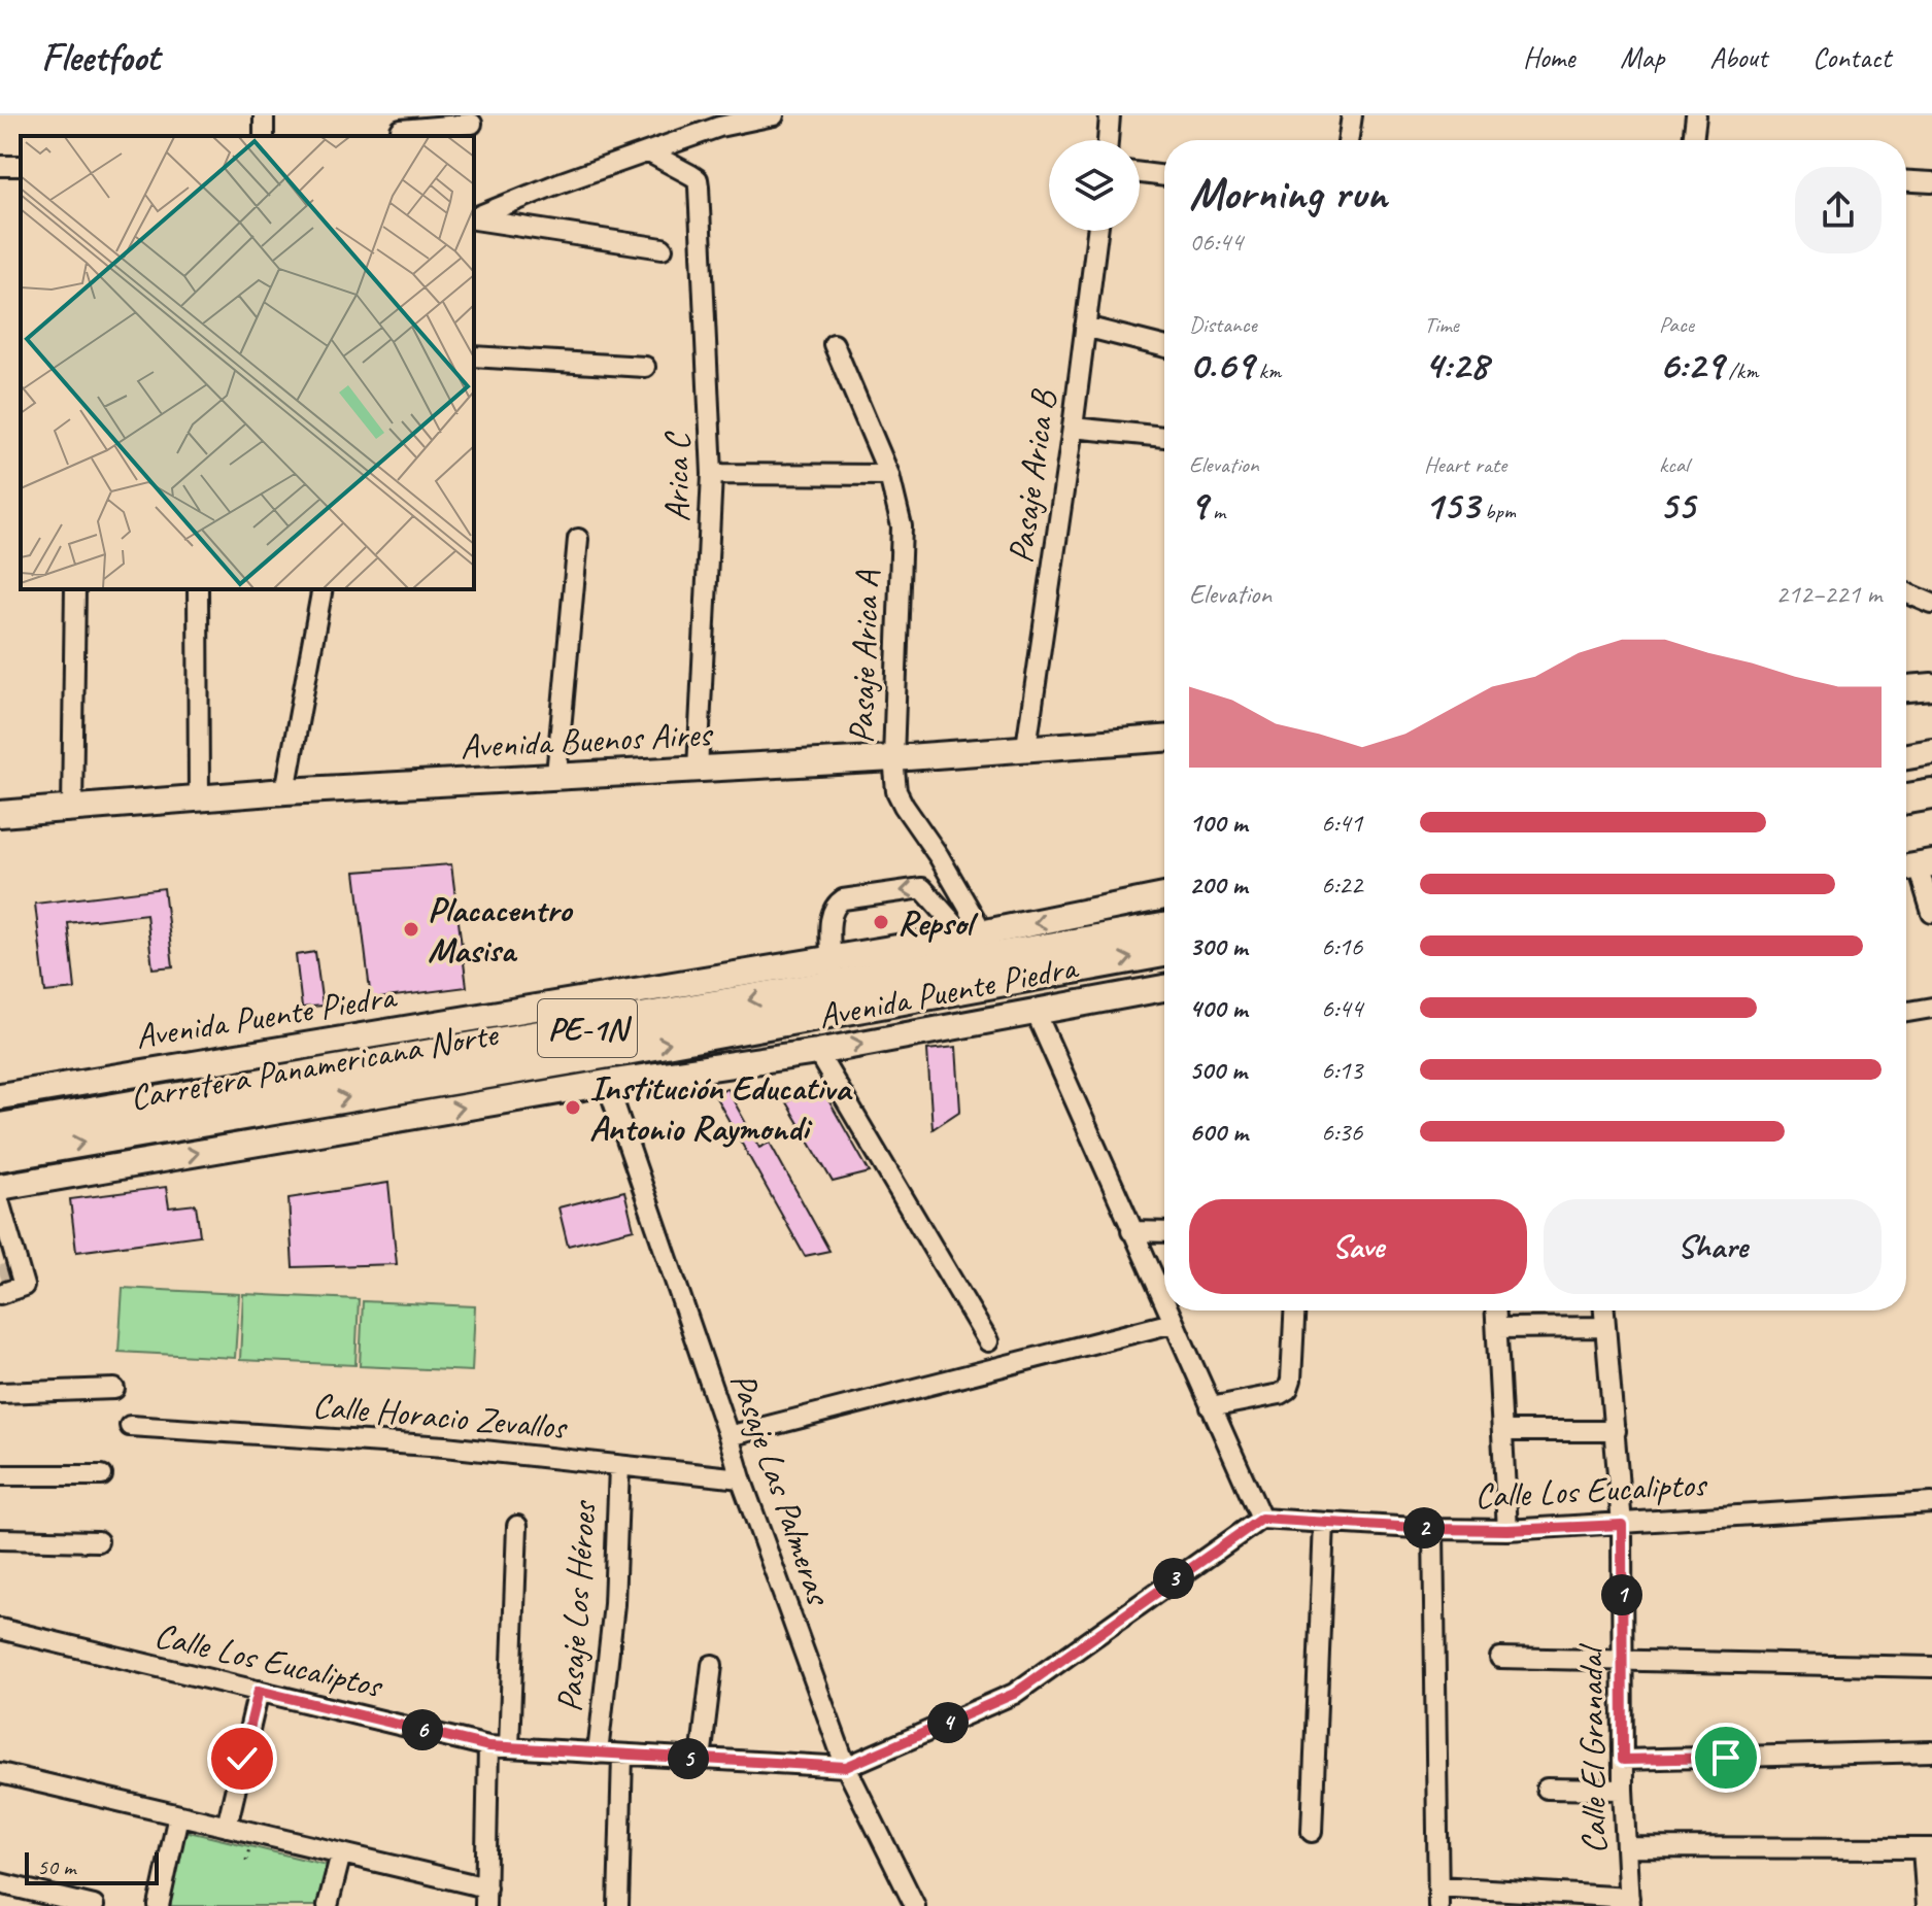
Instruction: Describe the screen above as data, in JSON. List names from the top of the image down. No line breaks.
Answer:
{"streets":{"highway":["PE-1N","Carretera Panamericana Norte"],"main road":["Avenida Buenos Aires","Avenida Puente Piedra"],"street":["Pasaje Arica B","Arica C","Pasaje Arica A","Calle Horacio Zevallos","Pasaje Las Palmeras","Calle Los Eucaliptos","Pasaje Los Héroes","Calle El Granadal"]},"crossings":[["Pasaje Arica B","Avenida Buenos Aires"],["Arica C","Avenida Buenos Aires"],["Pasaje Arica A","Avenida Buenos Aires"],["Pasaje Arica A","Avenida Puente Piedra"],["Pasaje Arica A","Carretera Panamericana Norte"],["Avenida Puente Piedra","Carretera Panamericana Norte"],["Avenida Puente Piedra","Pasaje Las Palmeras"],["Calle Horacio Zevallos","Pasaje Las Palmeras"],["Calle Horacio Zevallos","Pasaje Los Héroes"],["Pasaje Las Palmeras","Calle Los Eucaliptos"],["Calle Los Eucaliptos","Pasaje Los Héroes"],["Calle Los Eucaliptos","Calle El Granadal"]],"places":["Repsol","Placacentro Masisa","Institución Educativa Antonio Raymondi"],"scale_bar":"50 m","page":{"header":"Fleetfoot","nav":["Home","Map","About","Contact"],"heading":["Morning run","06:44"],"stats":[["Distance","0.69 km"],["Time","4:28"],["Pace","6:29 /km"],["Elevation","9 m"],["Heart rate","153 bpm"],["kcal","55"]],"chart":["Elevation","212–221 m"],"list":[{"name":"100 m","note":"6:41"},{"name":"200 m","note":"6:22"},{"name":"300 m","note":"6:16"},{"name":"400 m","note":"6:44"},{"name":"500 m","note":"6:13"},{"name":"600 m","note":"6:36"}],"buttons":["Save","Share"],"pins":["2","3","1","4","6","5"],"scale":"50 m"}}
